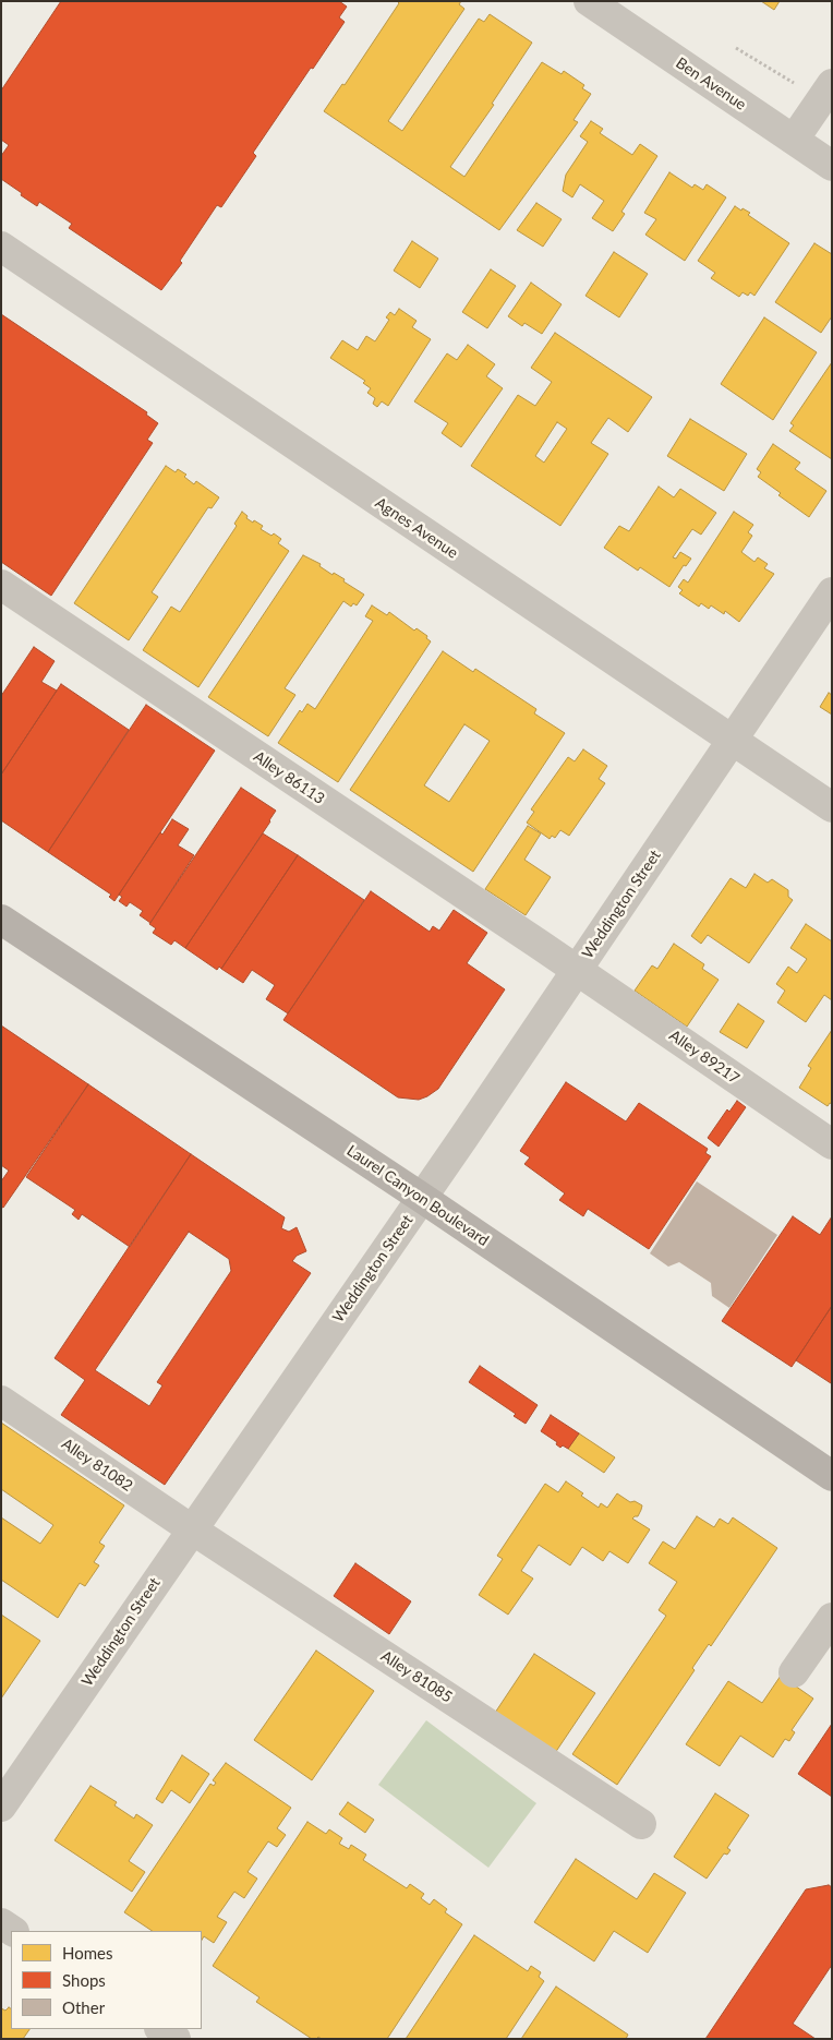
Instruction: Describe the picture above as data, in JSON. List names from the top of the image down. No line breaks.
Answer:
{"streets":{"main road":["Laurel Canyon Boulevard"],"street":["Ben Avenue","Agnes Avenue","Alley 86113","Weddington Street","Alley 89217","Alley 81082","Alley 81085"]},"crossings":[["Agnes Avenue","Weddington Street"],["Alley 86113","Weddington Street"],["Alley 86113","Alley 89217"],["Weddington Street","Alley 89217"],["Weddington Street","Laurel Canyon Boulevard"],["Weddington Street","Alley 81082"],["Weddington Street","Alley 81085"],["Alley 81082","Alley 81085"]],"legend":["Homes","Shops","Other"]}
